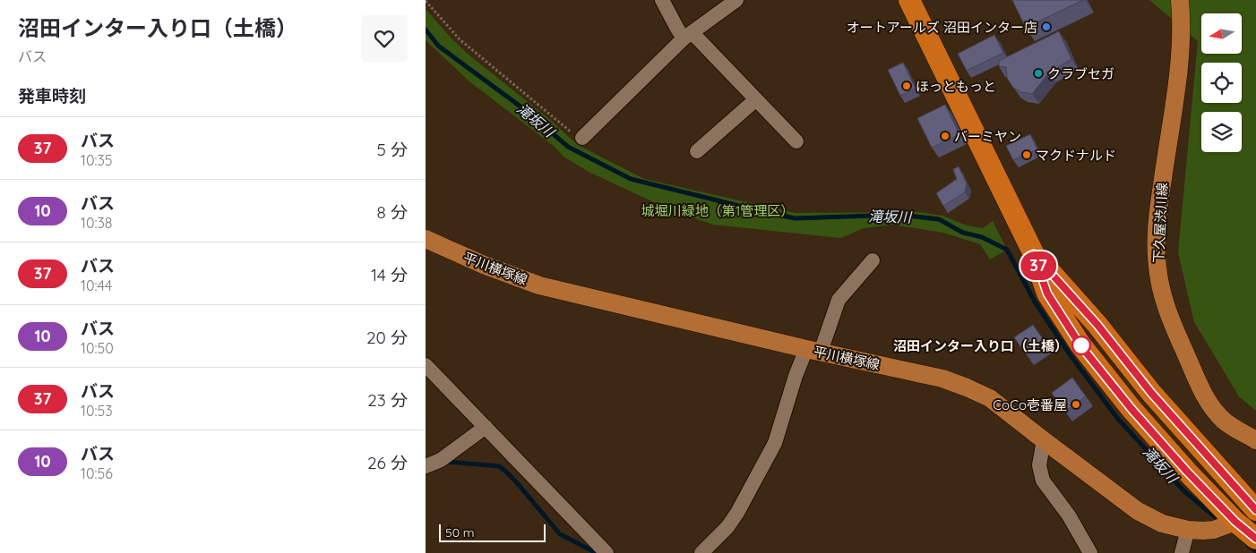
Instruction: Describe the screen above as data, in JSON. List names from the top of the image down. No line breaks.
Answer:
{"streets":{"main road":["下久屋渋川線","平川横塚線"]},"water":["滝坂川"],"parks":["城堀川緑地（第1管理区）"],"places":["オートアールズ 沼田インター店","クラブセガ","ほっともっと","バーミヤン","マクドナルド","沼田インター入り口（土橋）","CoCo壱番屋"],"lines":["bus line 37"],"scale_bar":"50 m","north":"left","page":{"heading":[["沼田インター入り口（土橋）","バス"],"発車時刻"],"on_map":"37","list":[{"mark":"37","name":"バス","note":"10:35","value":"5 分"},{"mark":"10","name":"バス","note":"10:38","value":"8 分"},{"mark":"37","name":"バス","note":"10:44","value":"14 分"},{"mark":"10","name":"バス","note":"10:50","value":"20 分"},{"mark":"37","name":"バス","note":"10:53","value":"23 分"},{"mark":"10","name":"バス","note":"10:56","value":"26 分"}],"scale":"50 m"}}
